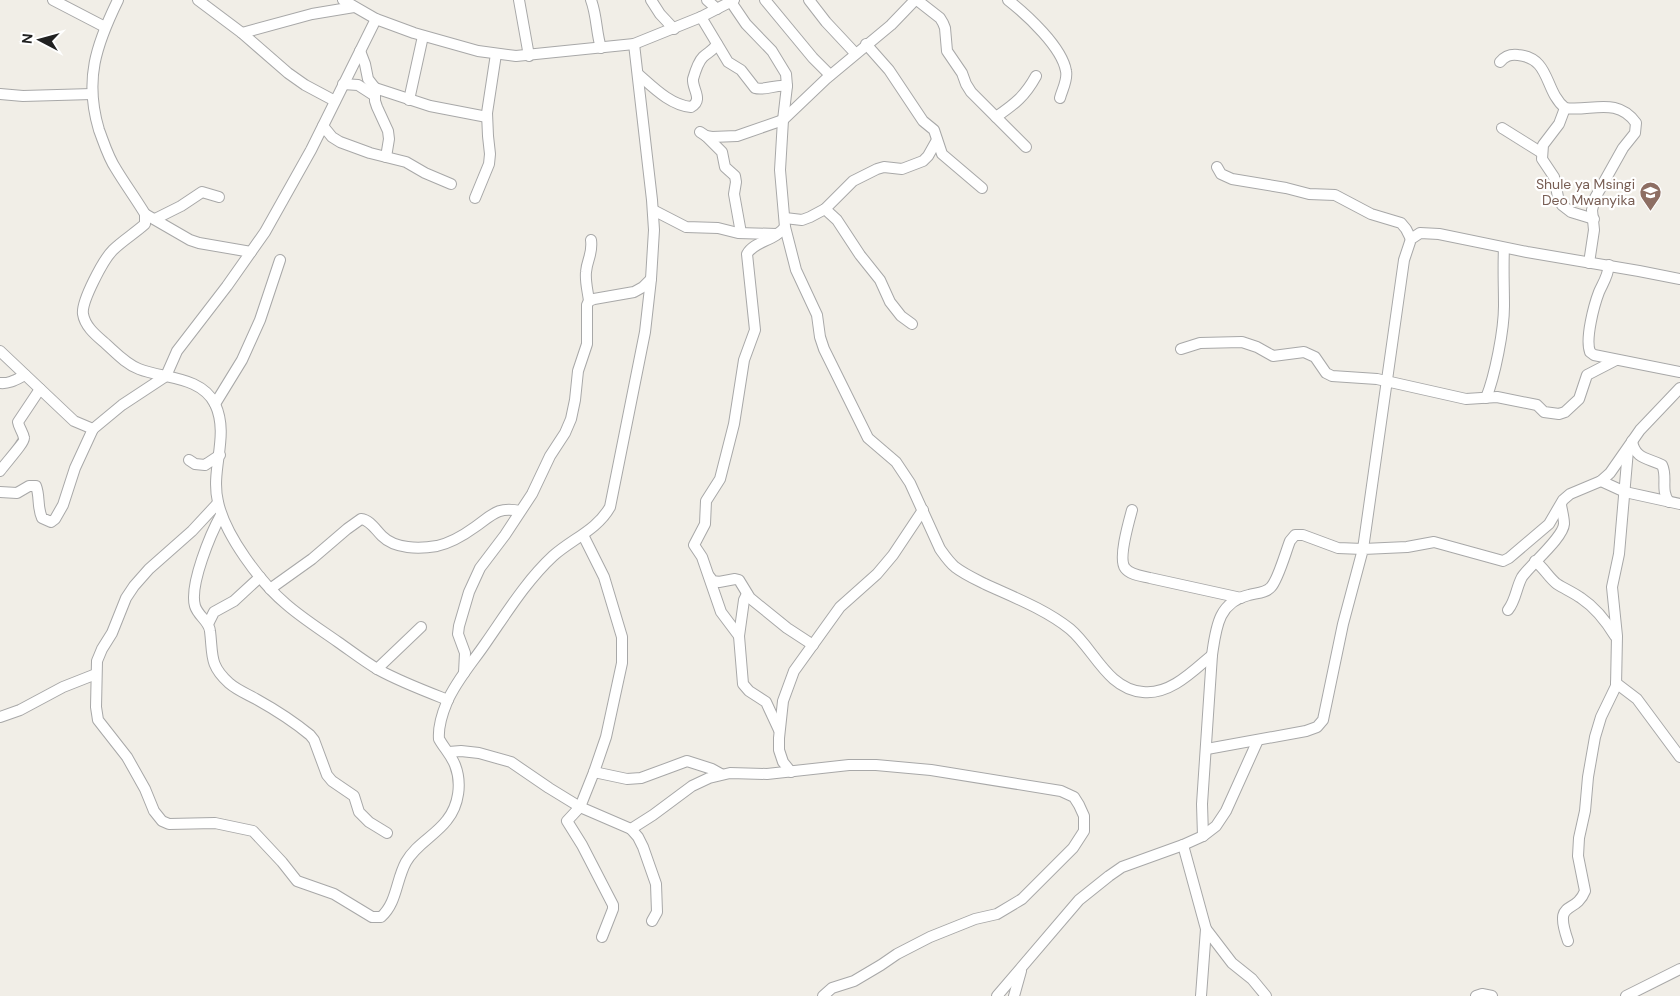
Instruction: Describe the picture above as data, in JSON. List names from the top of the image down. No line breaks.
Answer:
{"places":{"school or university":["Shule ya Msingi Deo Mwanyika"]},"north":"left"}
